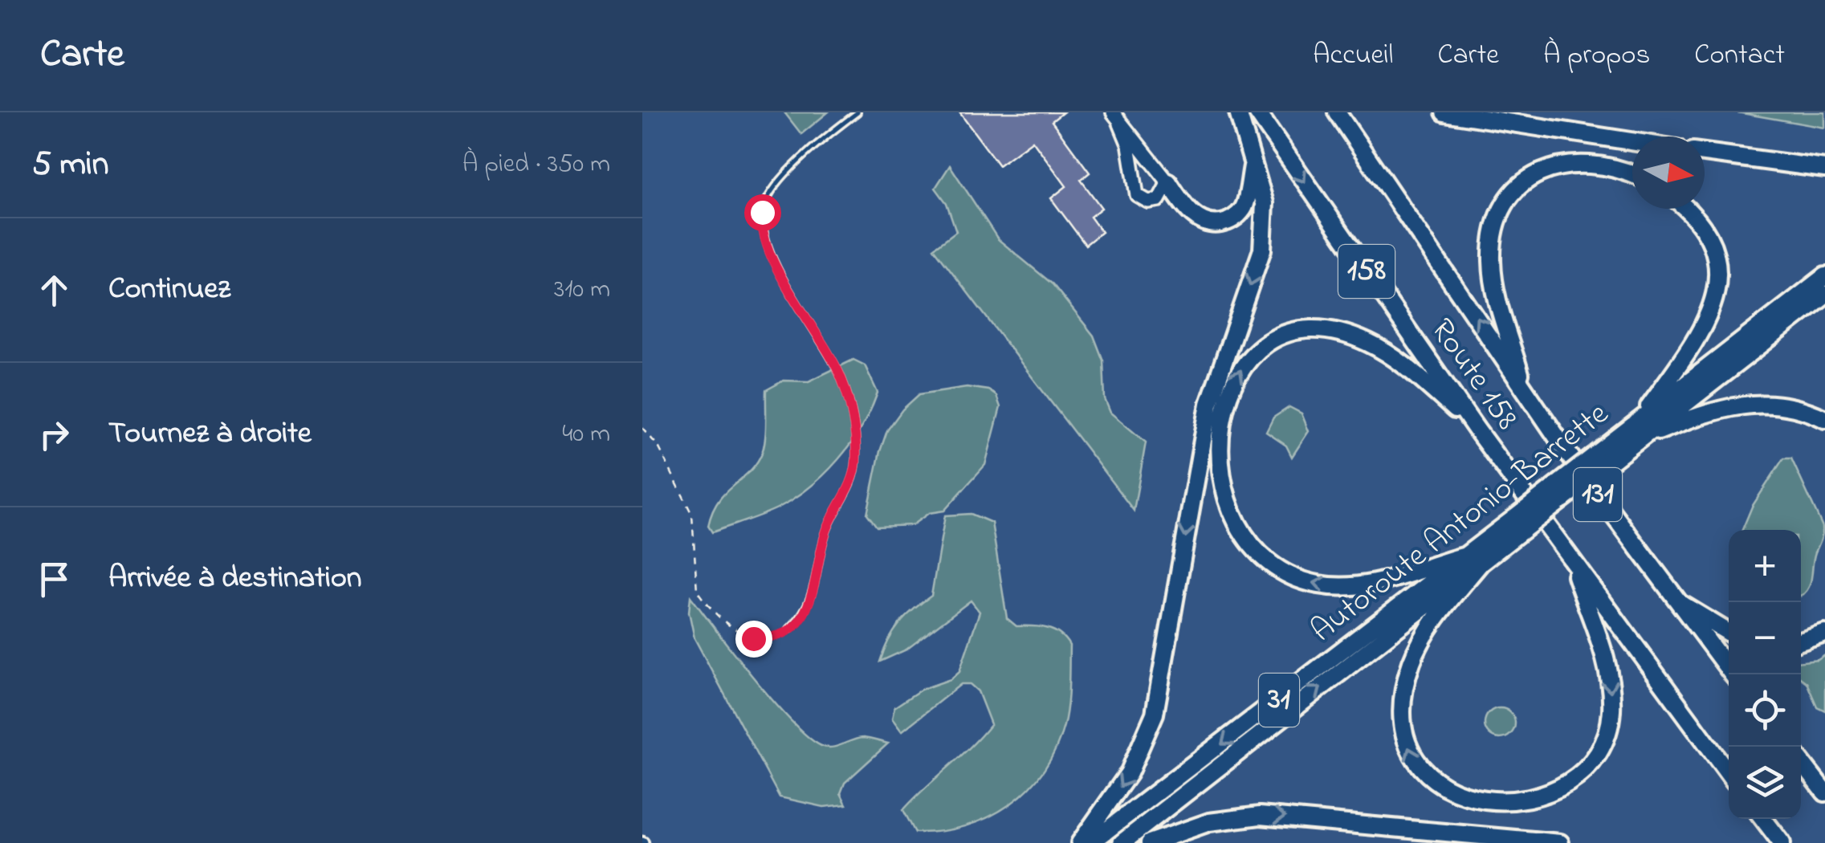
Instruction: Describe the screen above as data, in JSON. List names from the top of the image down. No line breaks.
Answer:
{"streets":{"highway":["158","Route 158","131","Autoroute Antonio-Barrette","31"]},"north":"right","page":{"header":"Carte","nav":["Accueil","Carte","À propos","Contact"],"heading":["5 min","À pied · 350 m"],"list":[["Continuez","310 m"],["Tournez à droite","40 m"],"Arrivée à destination"],"map_buttons":["+","−"]}}
